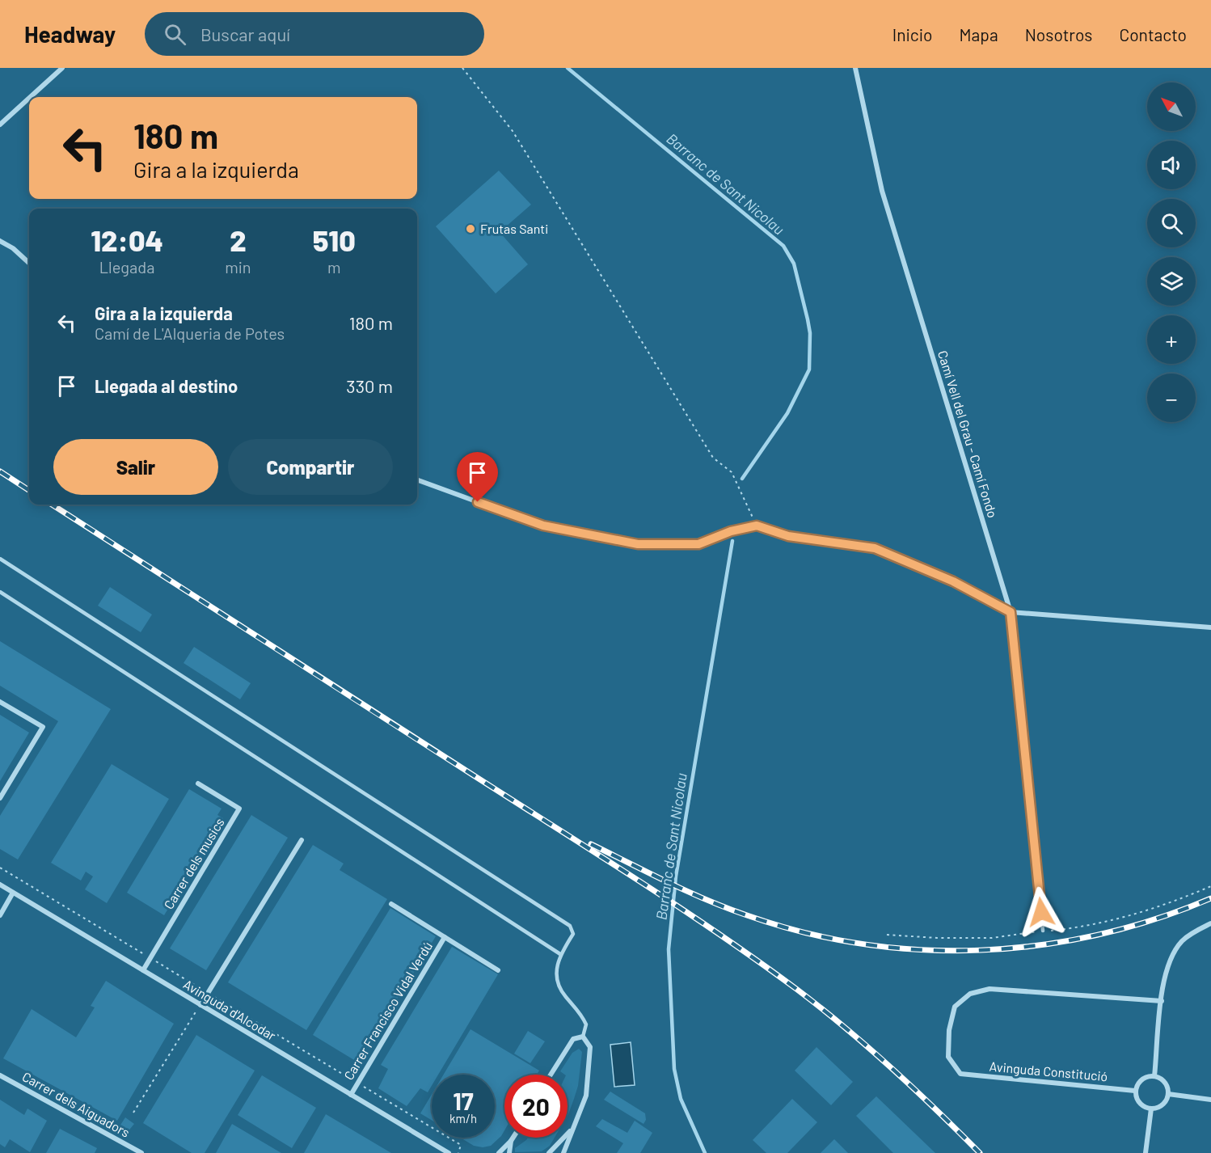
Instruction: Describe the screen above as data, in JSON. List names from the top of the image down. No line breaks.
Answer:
{"streets":{"street":["Camí Vell del Grau - Camí Fondo","Carrer dels musics","Avinguda d'Alcodar","Carrer Francisco Vidal Verdú","Avinguda Constitució","Carrer dels Aiguadors"]},"crossings":[["Carrer dels musics","Avinguda d'Alcodar"],["Avinguda d'Alcodar","Carrer Francisco Vidal Verdú"]],"water":["Barranc de Sant Nicolau"],"places":["Frutas Santi"],"north":"top left","page":{"header":"Headway","search":"Buscar aquí","nav":["Inicio","Mapa","Nosotros","Contacto"],"map_buttons":["+","−"],"turn":["180 m","Gira a la izquierda"],"eta":["12:04","Llegada","2","min","510","m"],"list":[{"name":"Gira a la izquierda","note":"Camí de L'Alqueria de Potes","value":"180 m"},{"name":"Llegada al destino","value":"330 m"}],"buttons":["Salir","Compartir"],"speed":"17 km/h","limit":"20"}}
